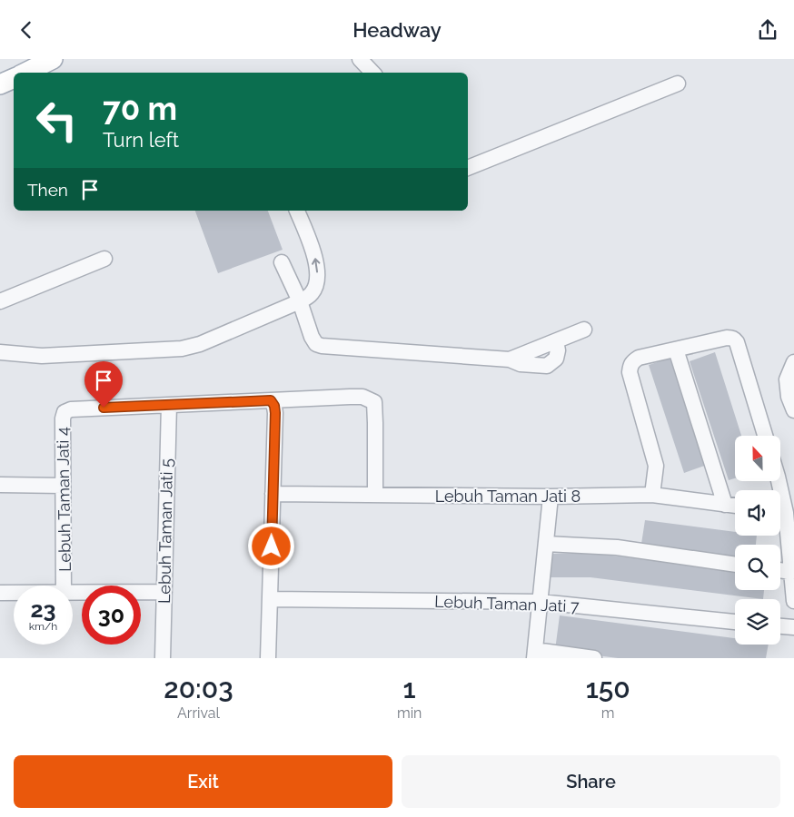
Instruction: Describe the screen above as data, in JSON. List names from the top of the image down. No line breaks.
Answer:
{"streets":{"street":["Lebuh Taman Jati 8","Lebuh Taman Jati 4","Lebuh Taman Jati 5","Lebuh Taman Jati 7"]},"crossings":[["Lebuh Taman Jati 4","Lebuh Taman Jati 5"]],"north":"top","page":{"header":"Headway","turn":["70 m","Turn left"],"then":"Then","speed":"23 km/h","limit":"30","eta":["20:03","Arrival","1","min","150","m"],"buttons":["Exit","Share"]}}
